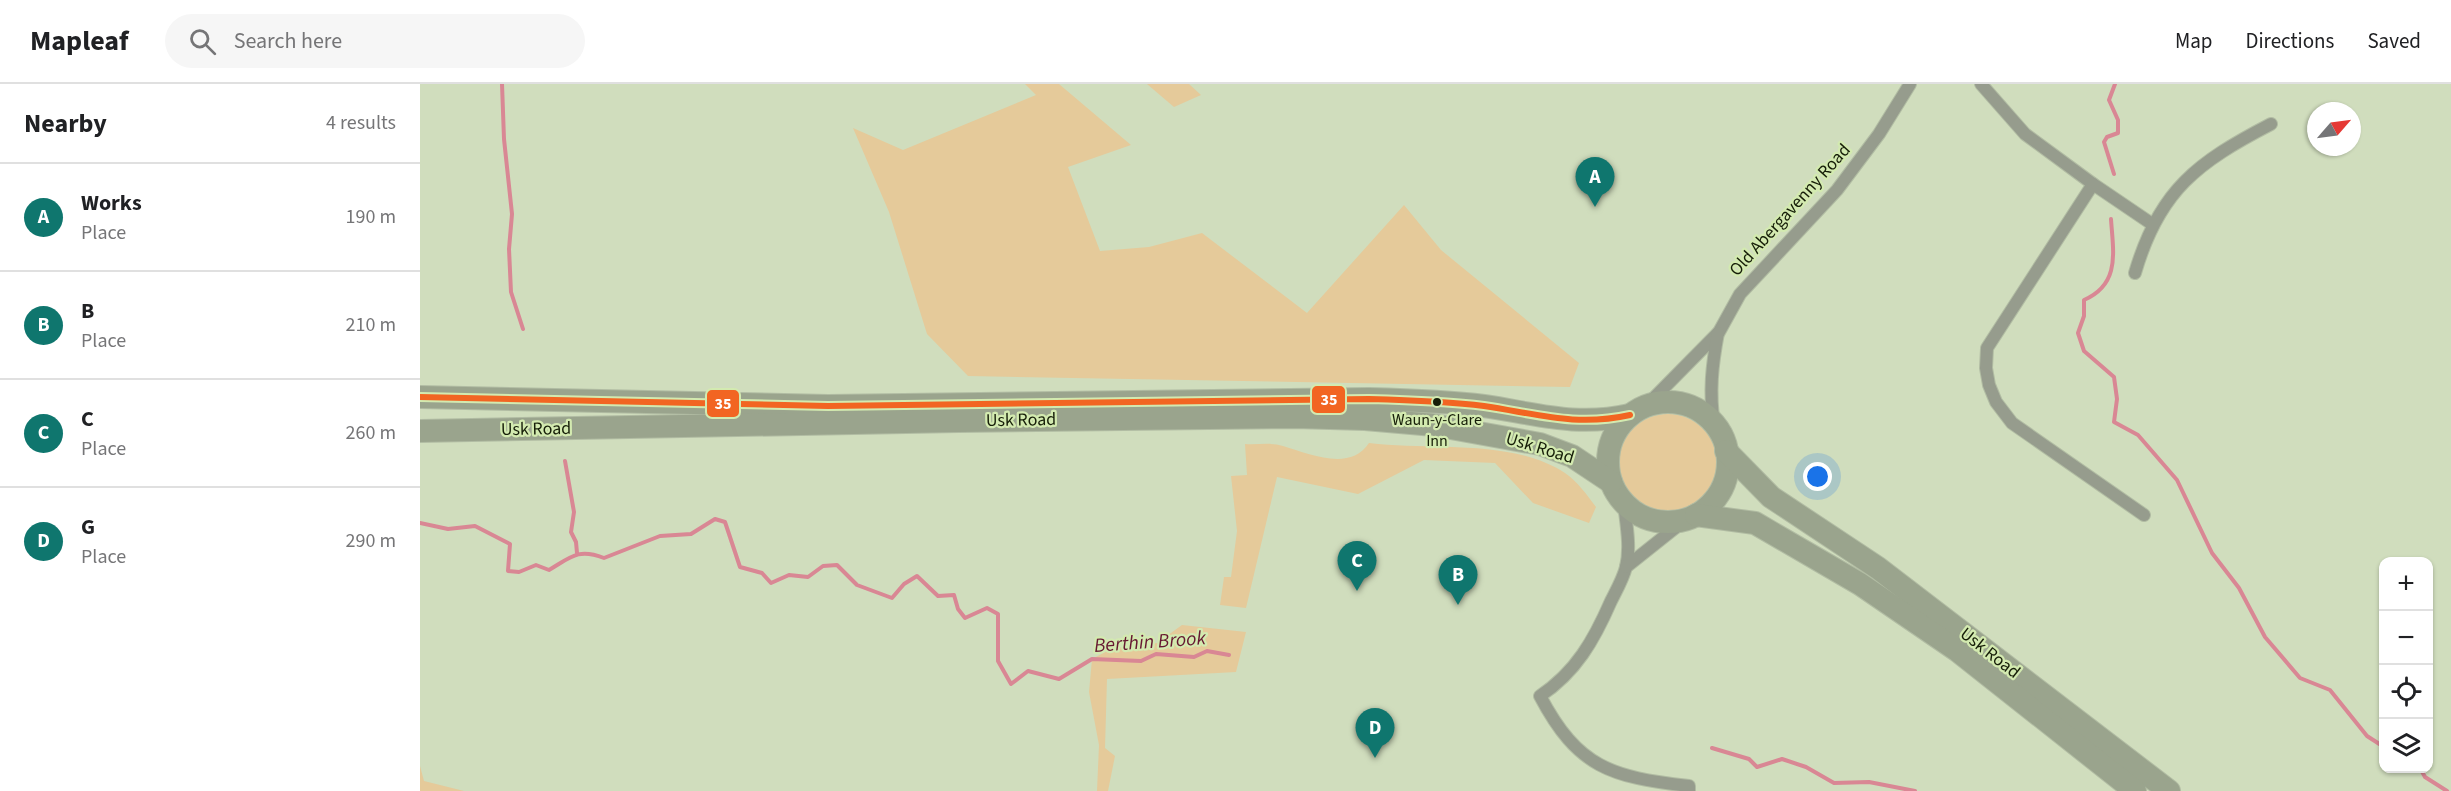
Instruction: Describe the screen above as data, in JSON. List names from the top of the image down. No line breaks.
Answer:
{"streets":{"highway":["Usk Road"],"street":["Old Abergavenny Road"]},"water":["Berthin Brook"],"places":["Waun-y-Clare Inn"],"lines":["transit line 35"],"north":"top right","page":{"header":"Mapleaf","search":"Search here","nav":["Map","Directions","Saved"],"heading":["Nearby","4 results"],"pins":["A","C","B","D"],"list":[{"mark":"A","name":"Works","note":"Place","value":"190 m"},{"mark":"B","name":"B","note":"Place","value":"210 m"},{"mark":"C","name":"C","note":"Place","value":"260 m"},{"mark":"D","name":"G","note":"Place","value":"290 m"}],"map_buttons":["+","−"]}}
